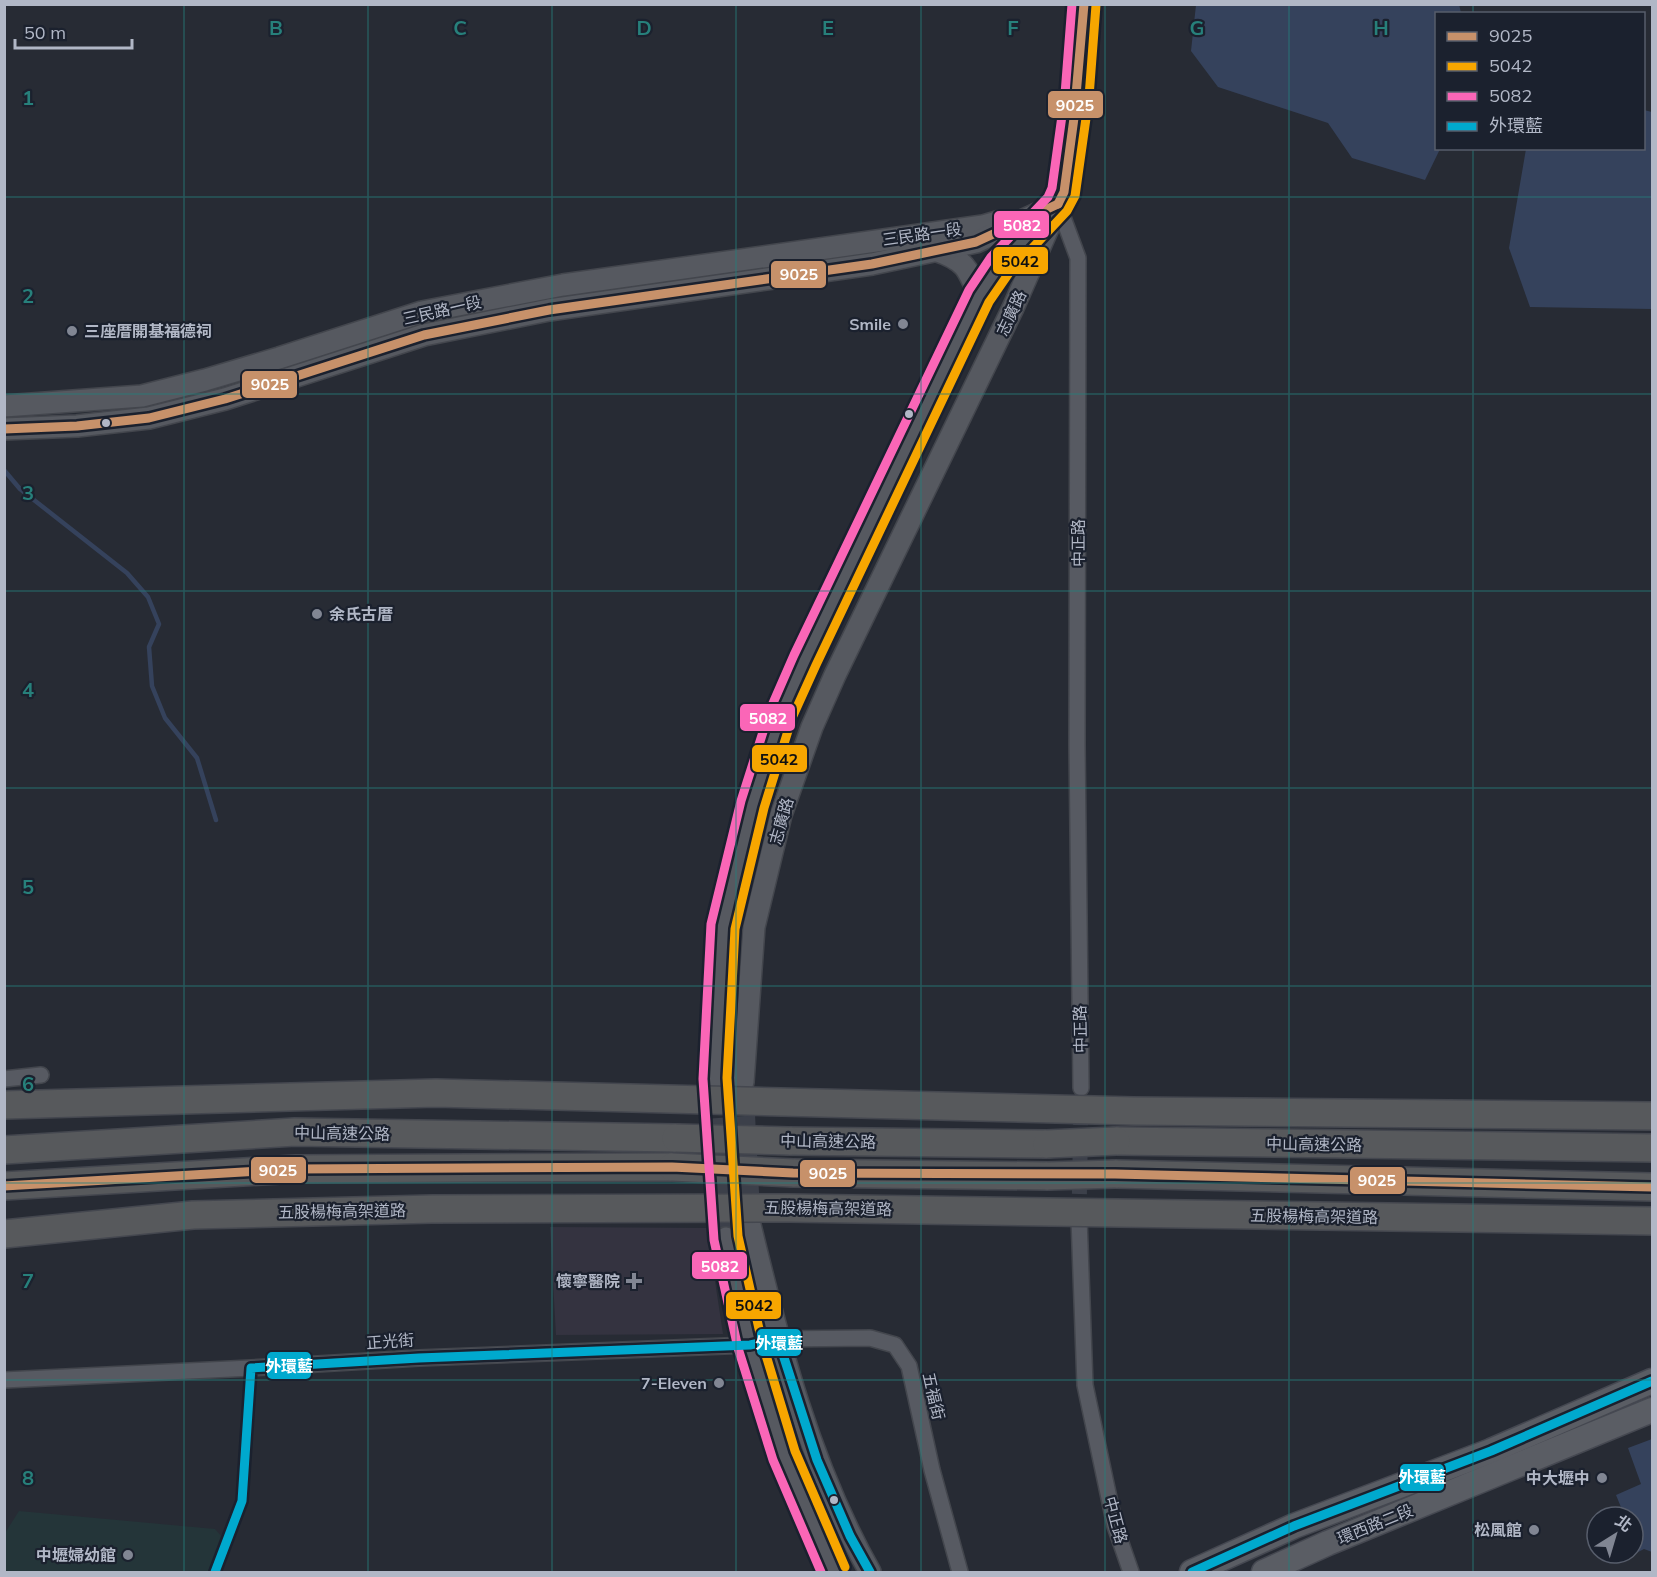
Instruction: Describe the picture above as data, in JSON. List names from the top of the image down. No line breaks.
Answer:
{"streets":{"highway":["中山高速公路","五股楊梅高架道路"],"main road":["三民路一段","志廣路","環西路二段"],"street":["中正路","正光街","五福街"]},"crossings":[["三民路一段","志廣路"],["三民路一段","中正路"],["志廣路","中正路"],["正光街","五福街"]],"places":{"other":["Smile","三座厝開基福德祠","余氏古厝","7-Eleven","中大壢中","松風館","中壢婦幼館"],"health":["懷寧醫院"]},"lines":["transit line 9025","transit line 5082","transit line 5042","transit line 外環藍"],"legend":["9025","5042","5082","外環藍"],"scale_bar":"50 m","north":"top right","grid":{"columns":["B","C","D","E","F","G","H"],"rows":["1","2","3","4","5","6","7","8"]}}
